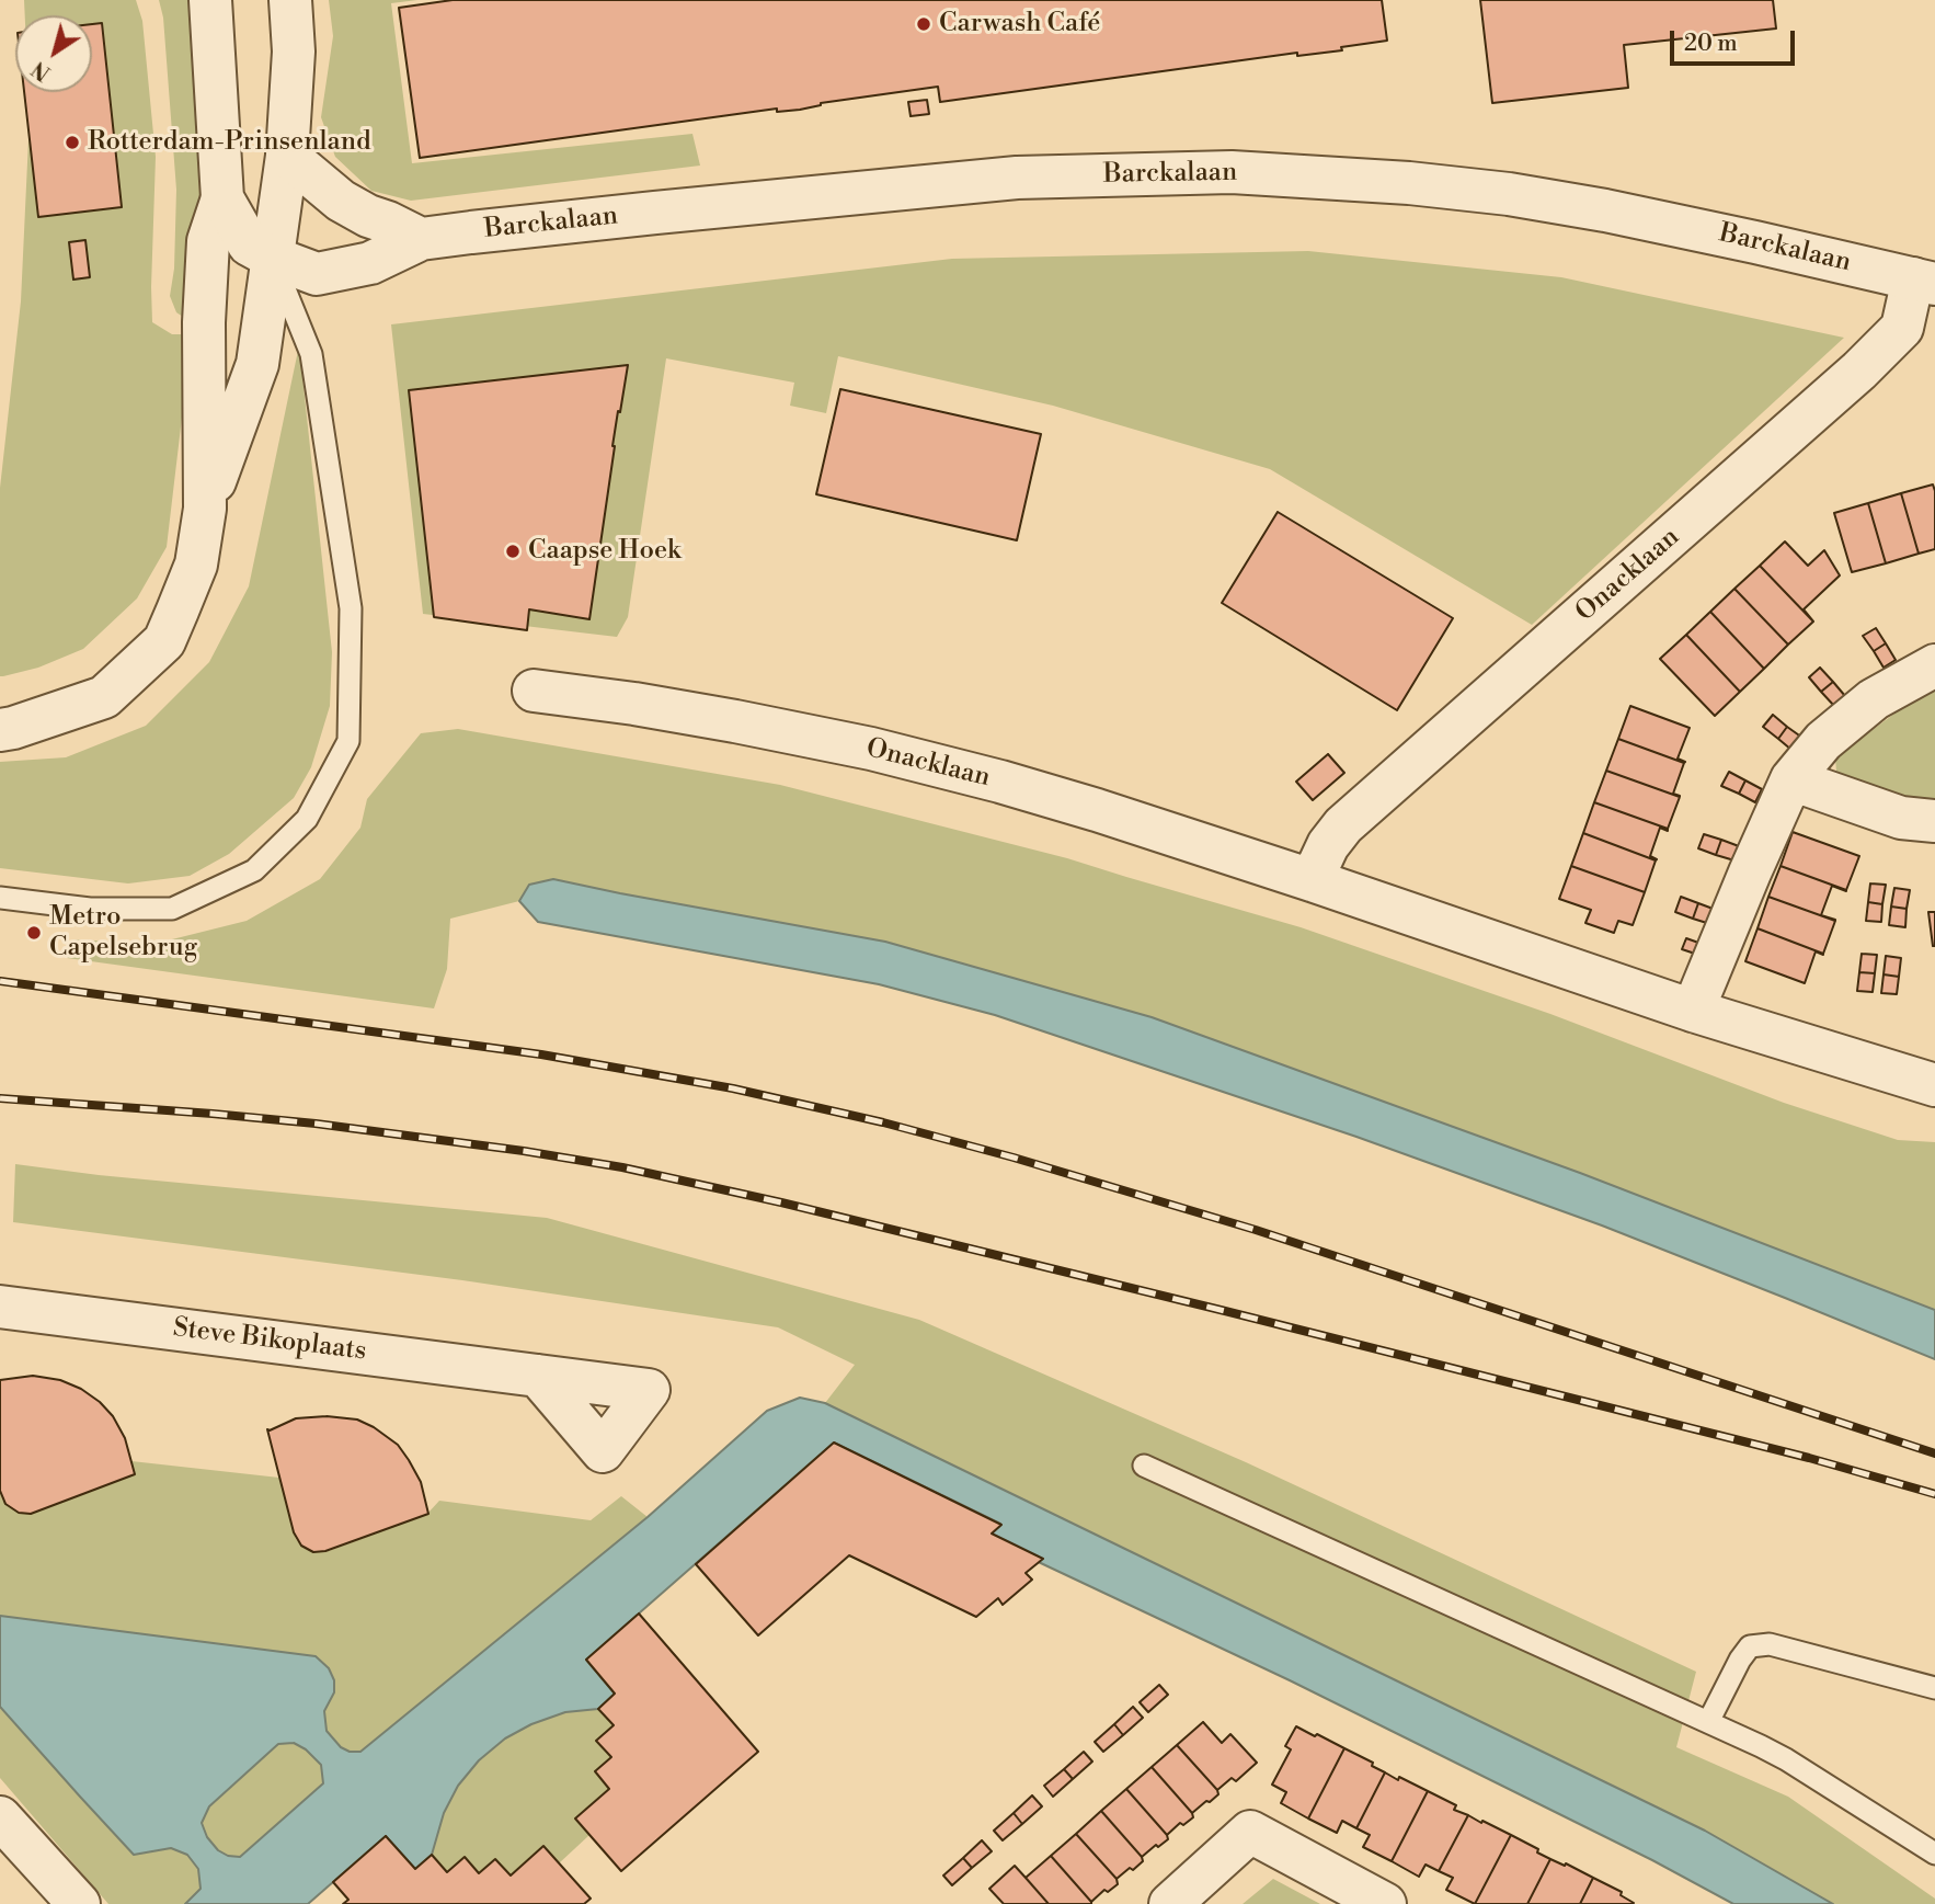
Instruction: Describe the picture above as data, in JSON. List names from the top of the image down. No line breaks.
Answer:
{"streets":{"street":["Barckalaan","Onacklaan","Steve Bikoplaats"]},"crossings":[["Barckalaan","Onacklaan"]],"places":["Carwash Café","Rotterdam-Prinsenland","Caapse Hoek","Metro Capelsebrug"],"scale_bar":"20 m","north":"bottom left"}
